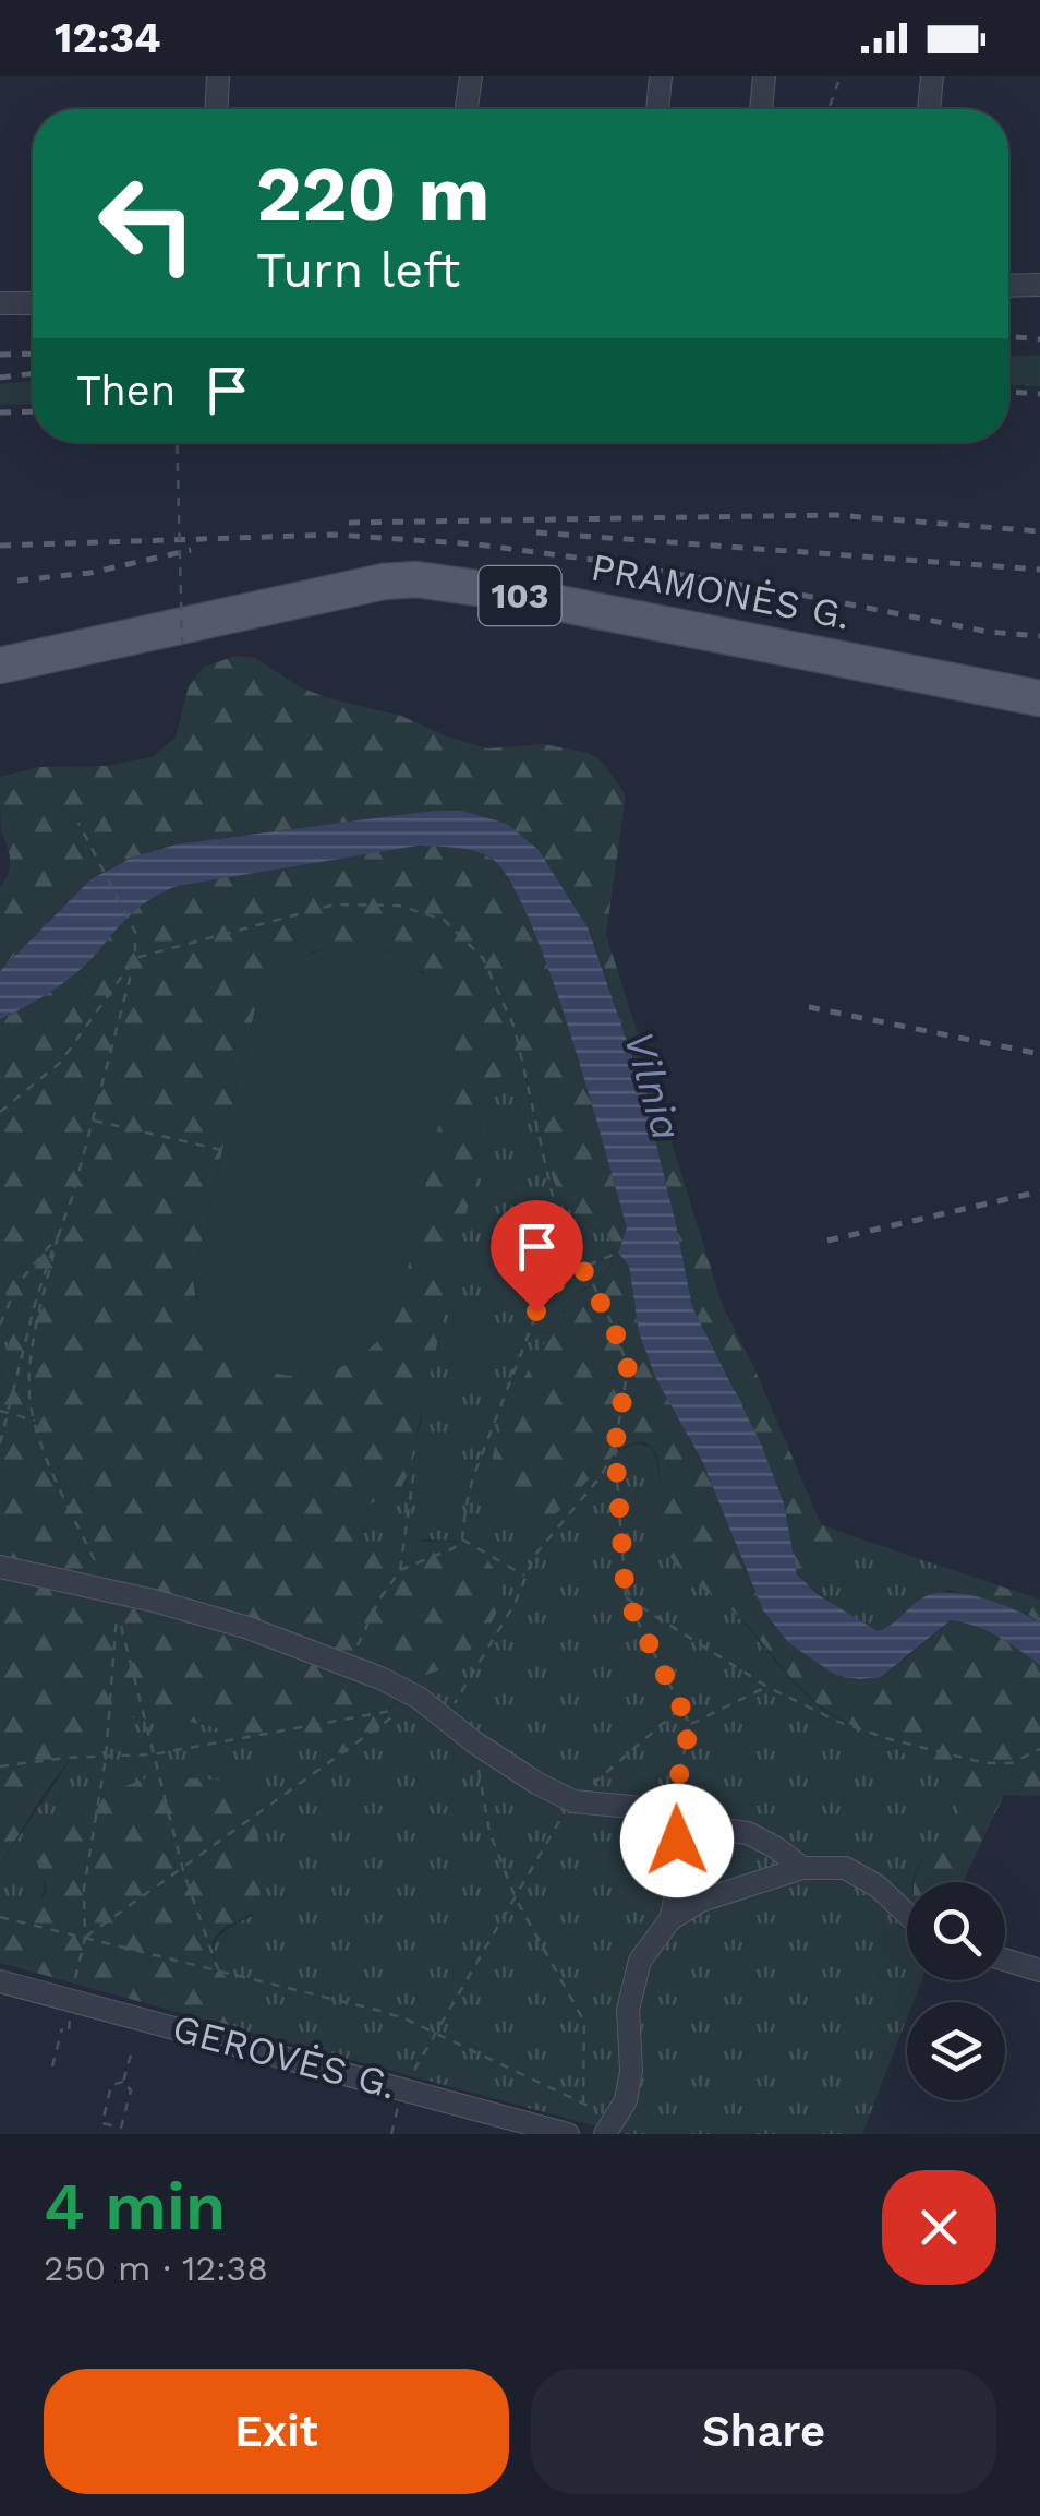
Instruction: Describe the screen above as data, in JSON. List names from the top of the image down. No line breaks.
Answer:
{"streets":{"main road":["PRAMONĖS G.","103"],"street":["GEROVĖS G."]},"water":["Vilnia"],"page":{"status":"12:34","turn":["220 m","Turn left"],"then":"Then","heading":["4 min","250 m · 12:38"],"buttons":["Exit","Share"]}}
